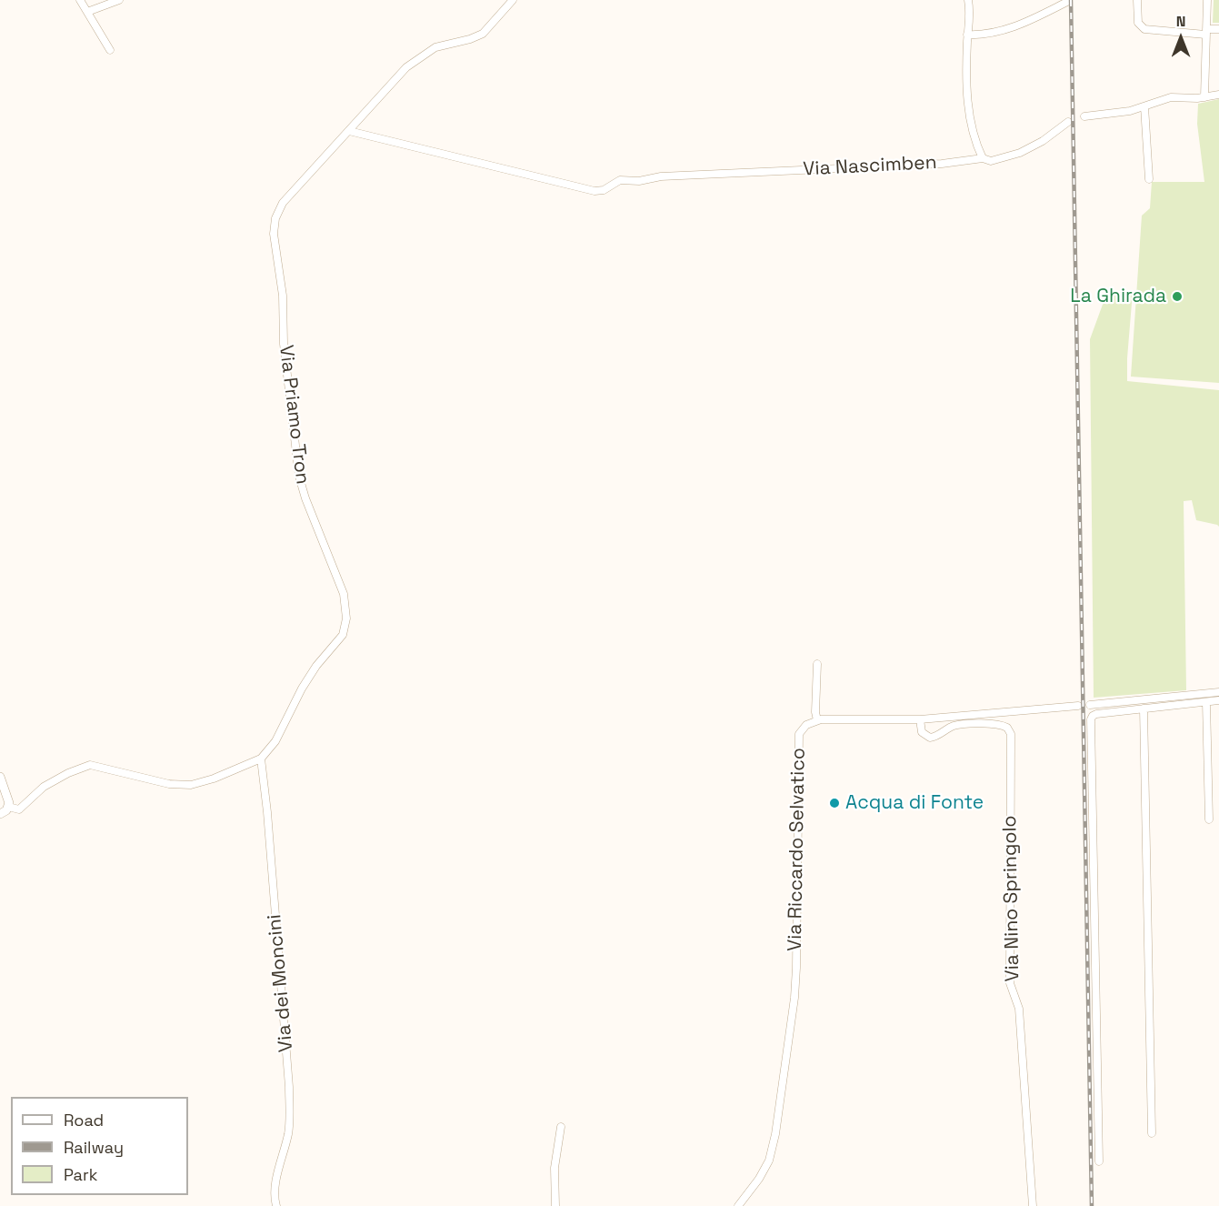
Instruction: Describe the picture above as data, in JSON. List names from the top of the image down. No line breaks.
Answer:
{"streets":{"street":["Via Nascimben","Via Priamo Tron","Via Riccardo Selvatico","Via Nino Springolo","Via dei Moncini"]},"crossings":[["Via Nascimben","Via Priamo Tron"],["Via Priamo Tron","Via dei Moncini"],["Via Riccardo Selvatico","Via Nino Springolo"]],"places":["La Ghirada","Acqua di Fonte"],"legend":["Road","Railway","Park"],"north":"top"}
